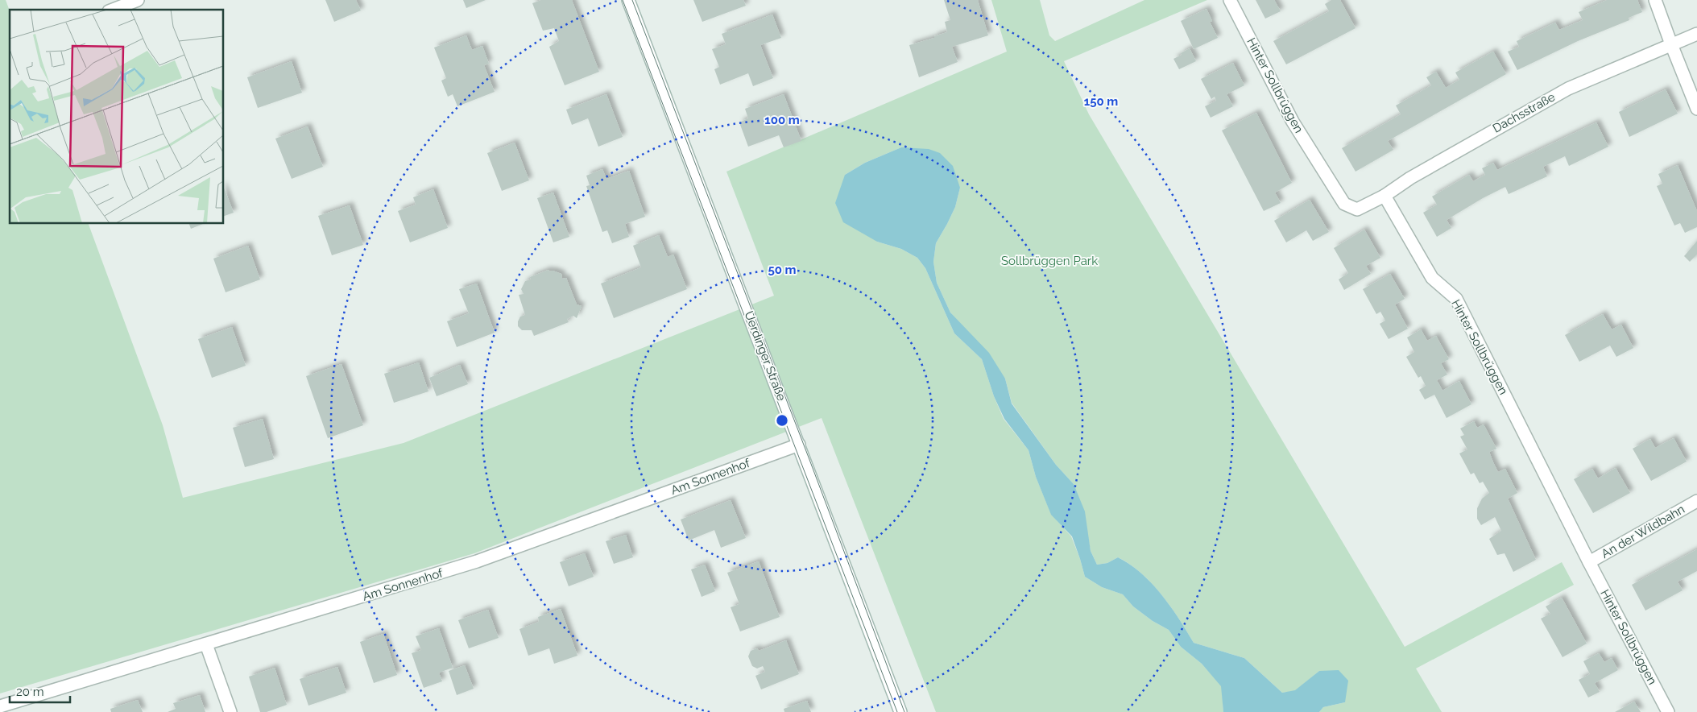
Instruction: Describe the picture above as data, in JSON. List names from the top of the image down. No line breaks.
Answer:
{"streets":{"street":["Hinter Sollbrüggen","Dachsstraße","Uerdinger Straße","Am Sonnenhof","An der Wildbahn"]},"crossings":[["Hinter Sollbrüggen","Dachsstraße"],["Hinter Sollbrüggen","An der Wildbahn"],["Uerdinger Straße","Am Sonnenhof"]],"parks":["Sollbrüggen Park"],"scale_bar":"20 m","rings":["150 m","100 m","50 m"]}
